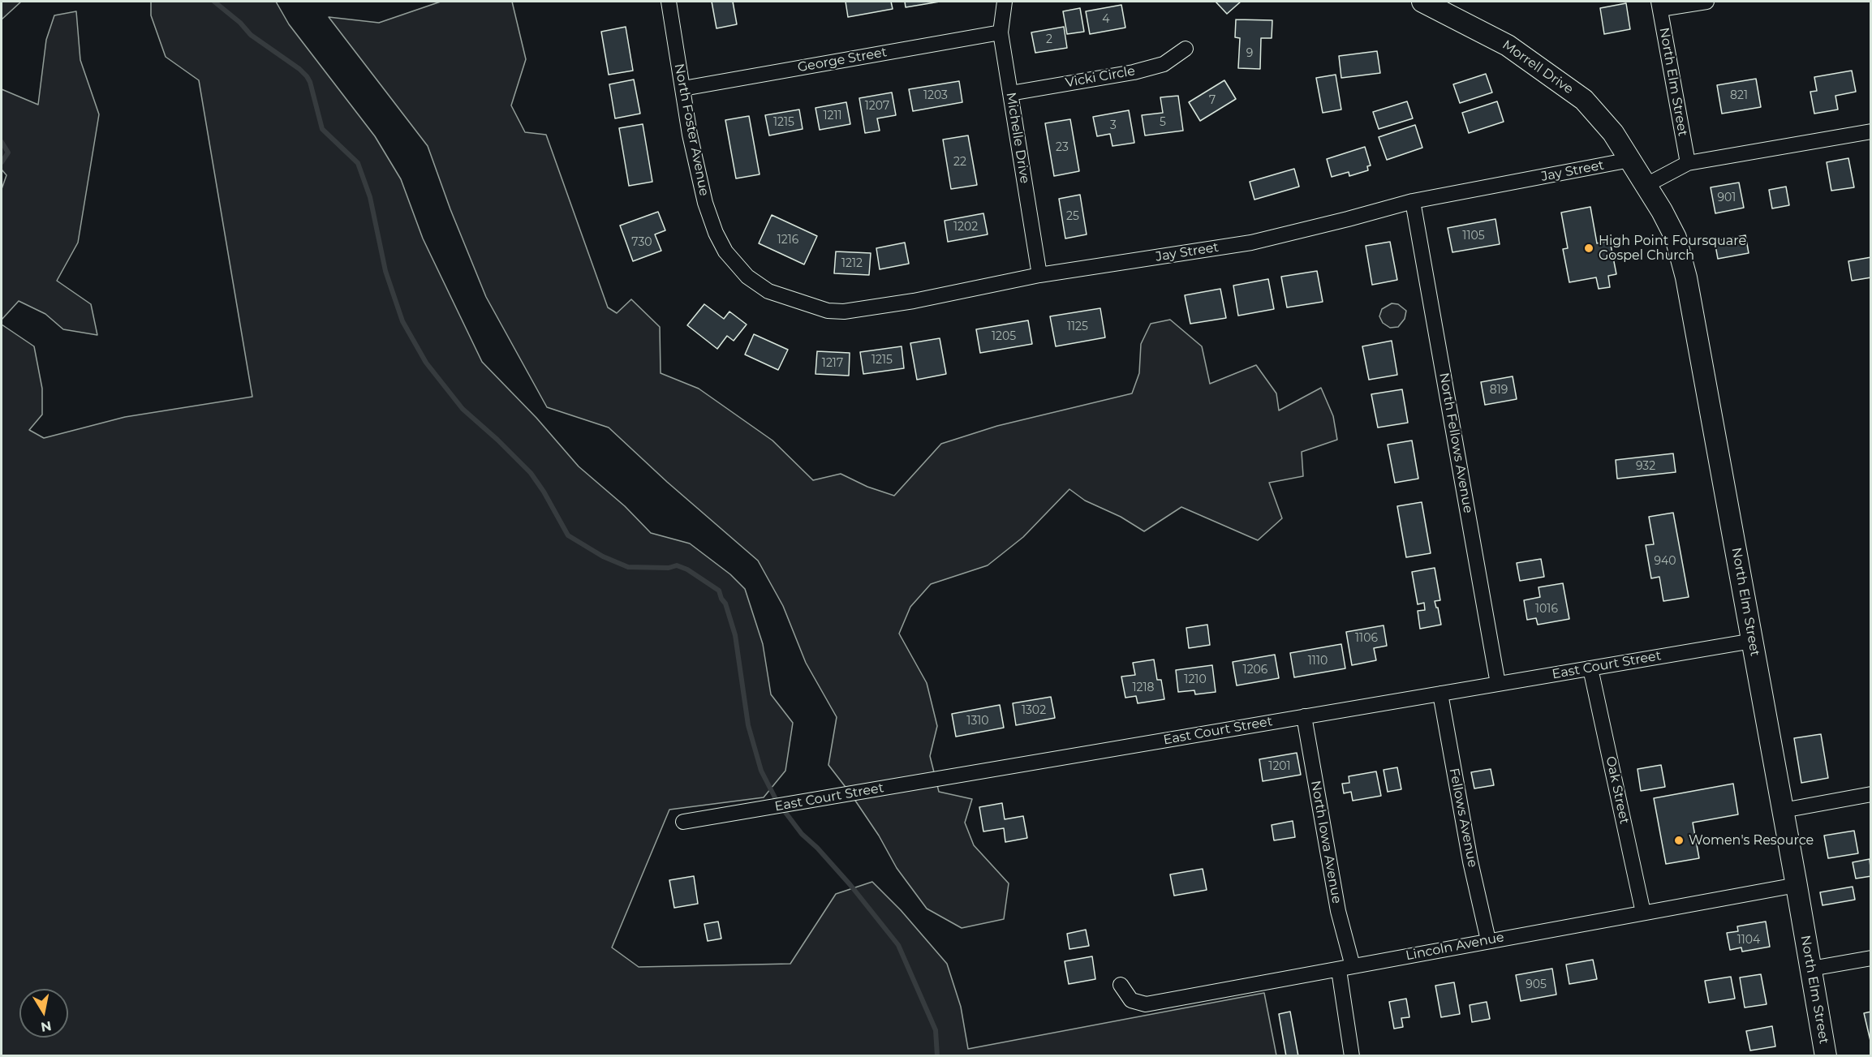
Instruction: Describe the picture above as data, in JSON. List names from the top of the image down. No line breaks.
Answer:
{"streets":{"main road":["Morrell Drive","North Elm Street"],"street":["George Street","Vicki Circle","North Foster Avenue","Michelle Drive","Jay Street","North Fellows Avenue","East Court Street","Oak Street","Fellows Avenue","North Iowa Avenue","Lincoln Avenue"]},"crossings":[["George Street","North Foster Avenue"],["George Street","Michelle Drive"],["Morrell Drive","North Elm Street"],["Morrell Drive","Jay Street"],["Vicki Circle","Michelle Drive"],["North Elm Street","Jay Street"],["North Elm Street","East Court Street"],["North Elm Street","Lincoln Avenue"],["North Foster Avenue","Jay Street"],["Michelle Drive","Jay Street"],["Jay Street","North Fellows Avenue"],["North Fellows Avenue","East Court Street"],["East Court Street","Oak Street"],["East Court Street","Fellows Avenue"],["East Court Street","North Iowa Avenue"],["Oak Street","Lincoln Avenue"],["Fellows Avenue","Lincoln Avenue"],["North Iowa Avenue","Lincoln Avenue"]],"places":["High Point Foursquare Gospel Church","Women's Resource"],"house_numbers":["4","2","9","1203","821","7","1207","1211","1215","5","3","23","22","901","25","1202","1105","1216","730","1212","1125","1205","1215","1217","819","932","940","1016","1106","1110","1206","1210","1218","1302","1310","1201","1104","905"],"north":"bottom"}
